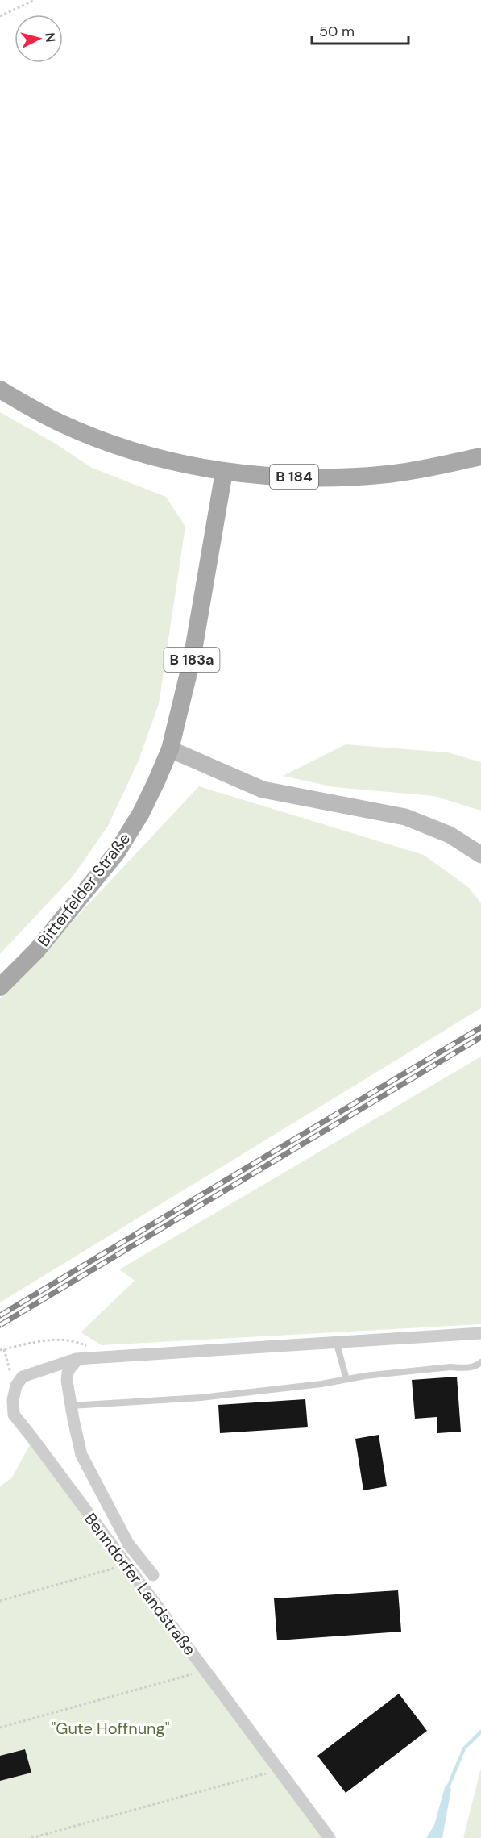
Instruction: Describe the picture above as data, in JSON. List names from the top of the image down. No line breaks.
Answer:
{"streets":{"main road":["B 184","B 183a","Bitterfelder Straße"],"street":["Benndorfer Landstraße"]},"crossings":[["B 184","Bitterfelder Straße"]],"parks":["\"Gute Hoffnung\""],"scale_bar":"50 m","north":"right"}
